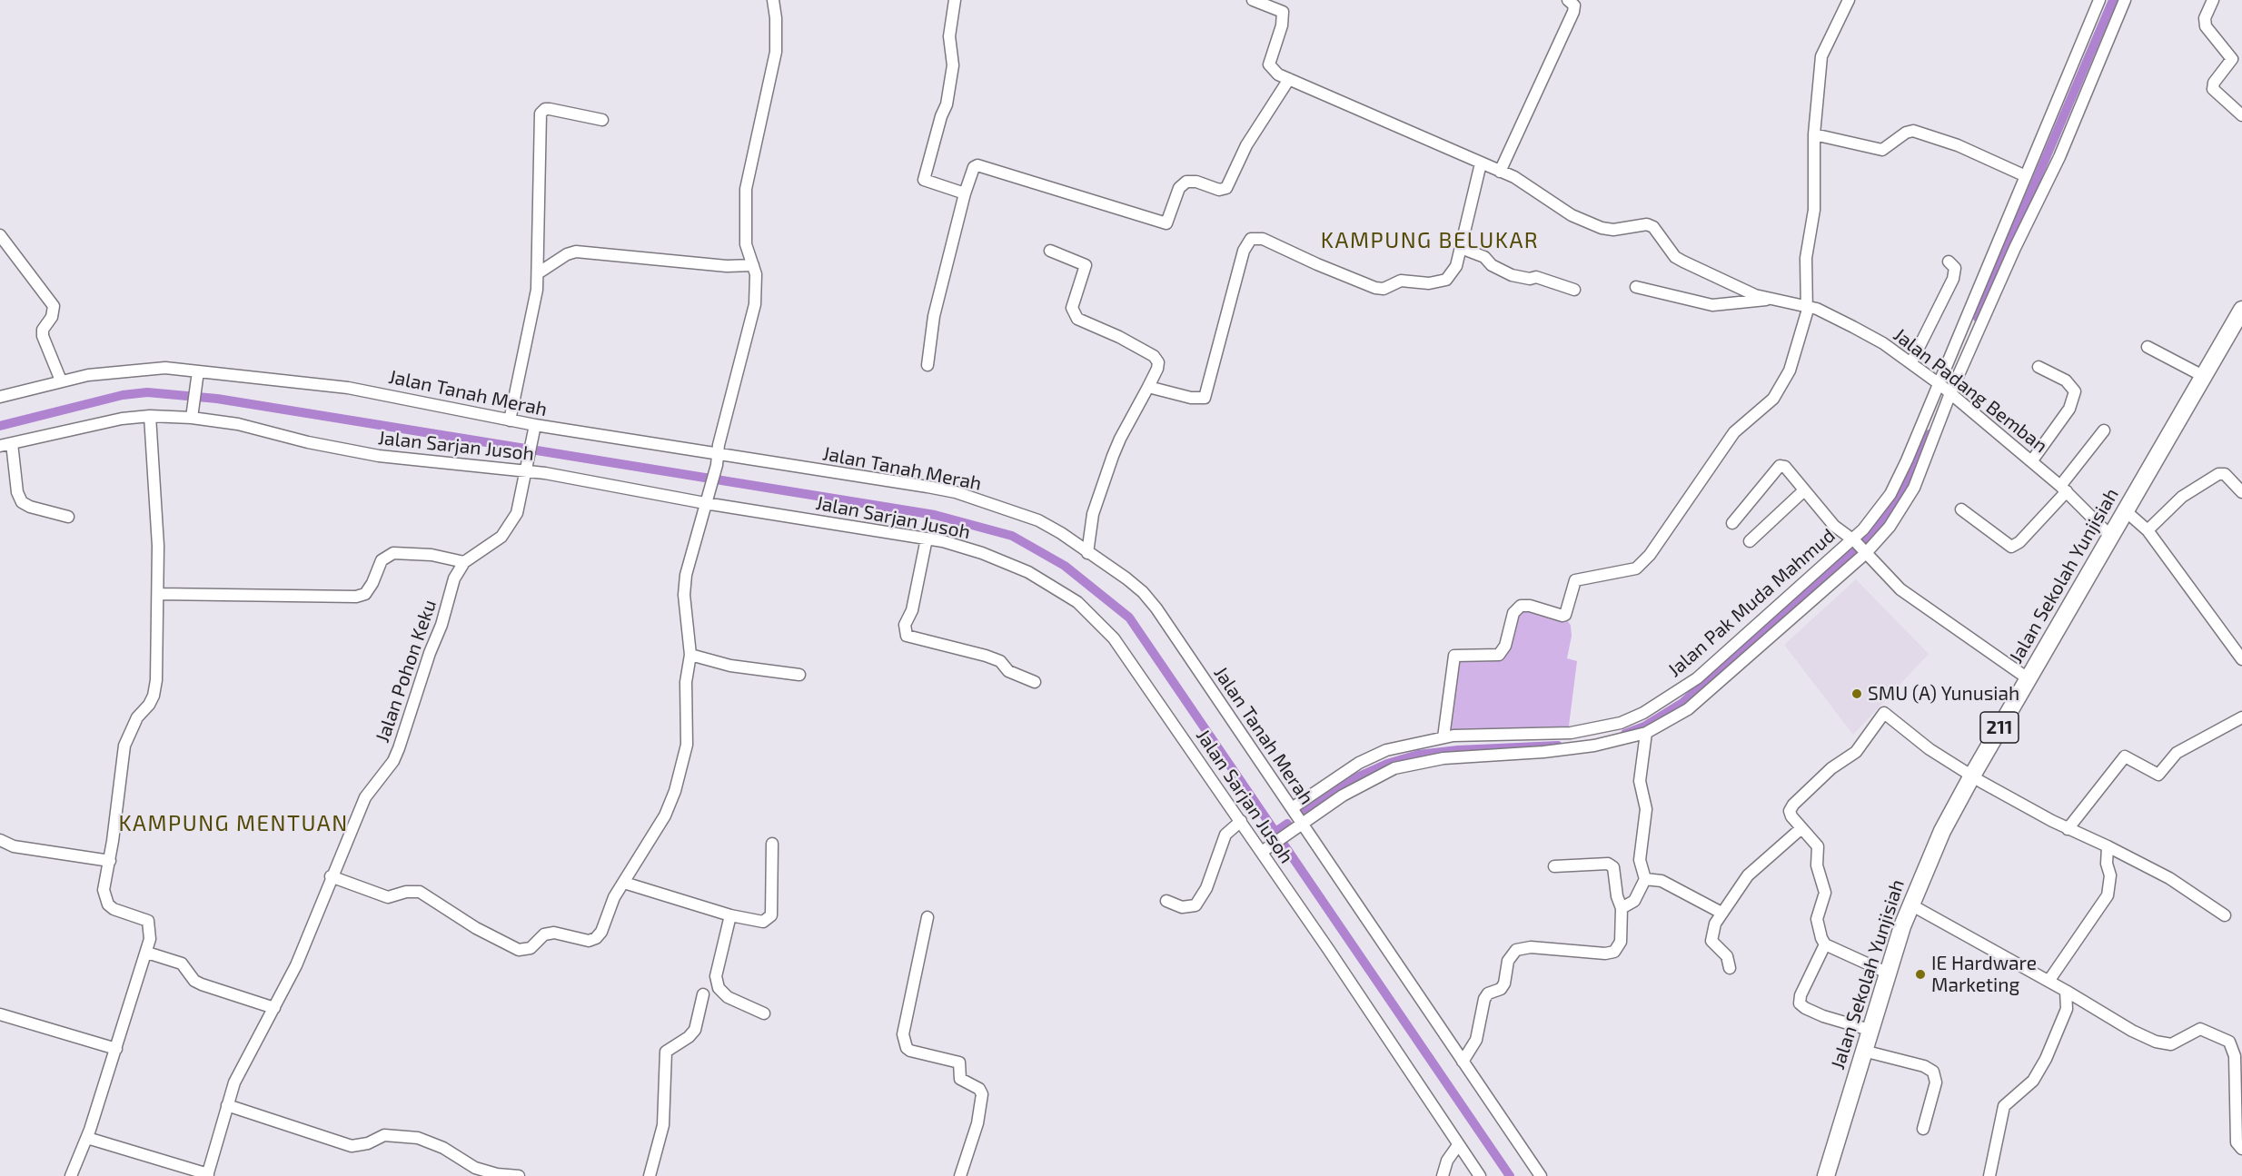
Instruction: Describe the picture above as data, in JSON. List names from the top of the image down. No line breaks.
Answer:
{"streets":{"main road":["Jalan Sekolah Yunjisiah","211"],"street":["Jalan Padang Bemban","Jalan Tanah Merah","Jalan Sarjan Jusoh","Jalan Pak Muda Mahmud","Jalan Pohon Keku"]},"crossings":[["Jalan Padang Bemban","Jalan Sekolah Yunjisiah"],["Jalan Padang Bemban","Jalan Pak Muda Mahmud"],["Jalan Tanah Merah","Jalan Pak Muda Mahmud"],["Jalan Tanah Merah","Jalan Pohon Keku"],["Jalan Sarjan Jusoh","Jalan Pohon Keku"]],"districts":["KAMPUNG BELUKAR","KAMPUNG MENTUAN"],"places":["SMU (A) Yunusiah","IE Hardware Marketing"]}
